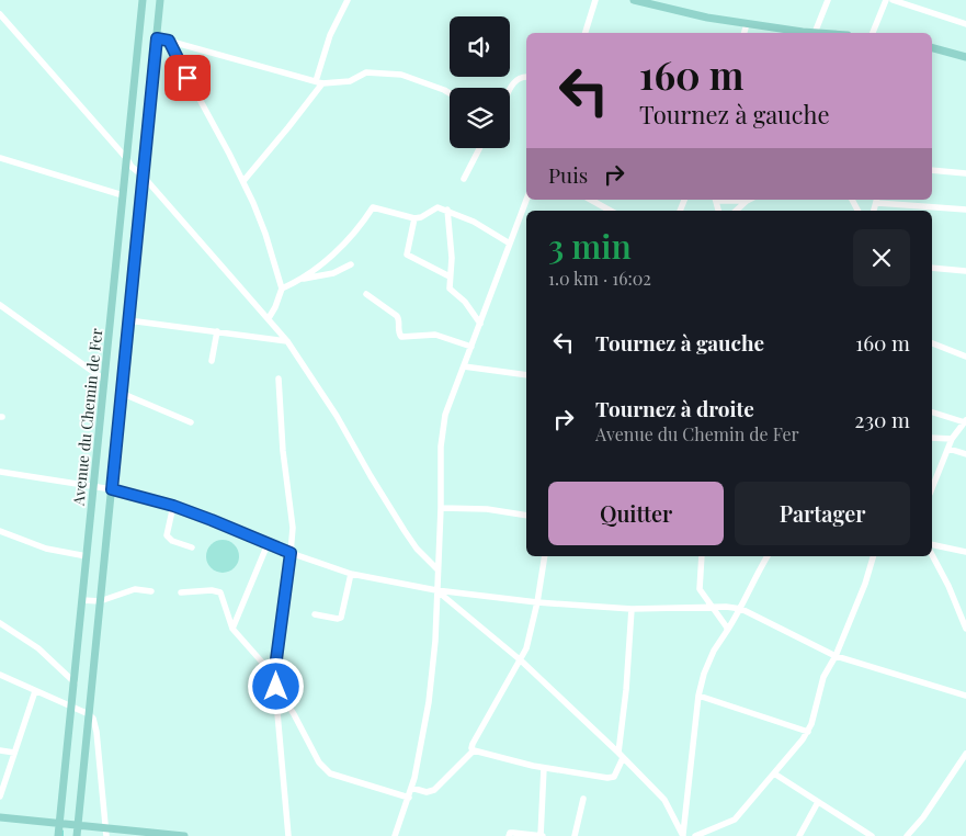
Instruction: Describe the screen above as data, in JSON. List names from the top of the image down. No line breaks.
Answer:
{"streets":{"main road":["Avenue du Chemin de Fer"]},"page":{"turn":["160 m","Tournez à gauche"],"then":"Puis","heading":["3 min","1.0 km · 16:02"],"list":[{"name":"Tournez à gauche","value":"160 m"},{"name":"Tournez à droite","note":"Avenue du Chemin de Fer","value":"230 m"}],"buttons":["Quitter","Partager"]}}
